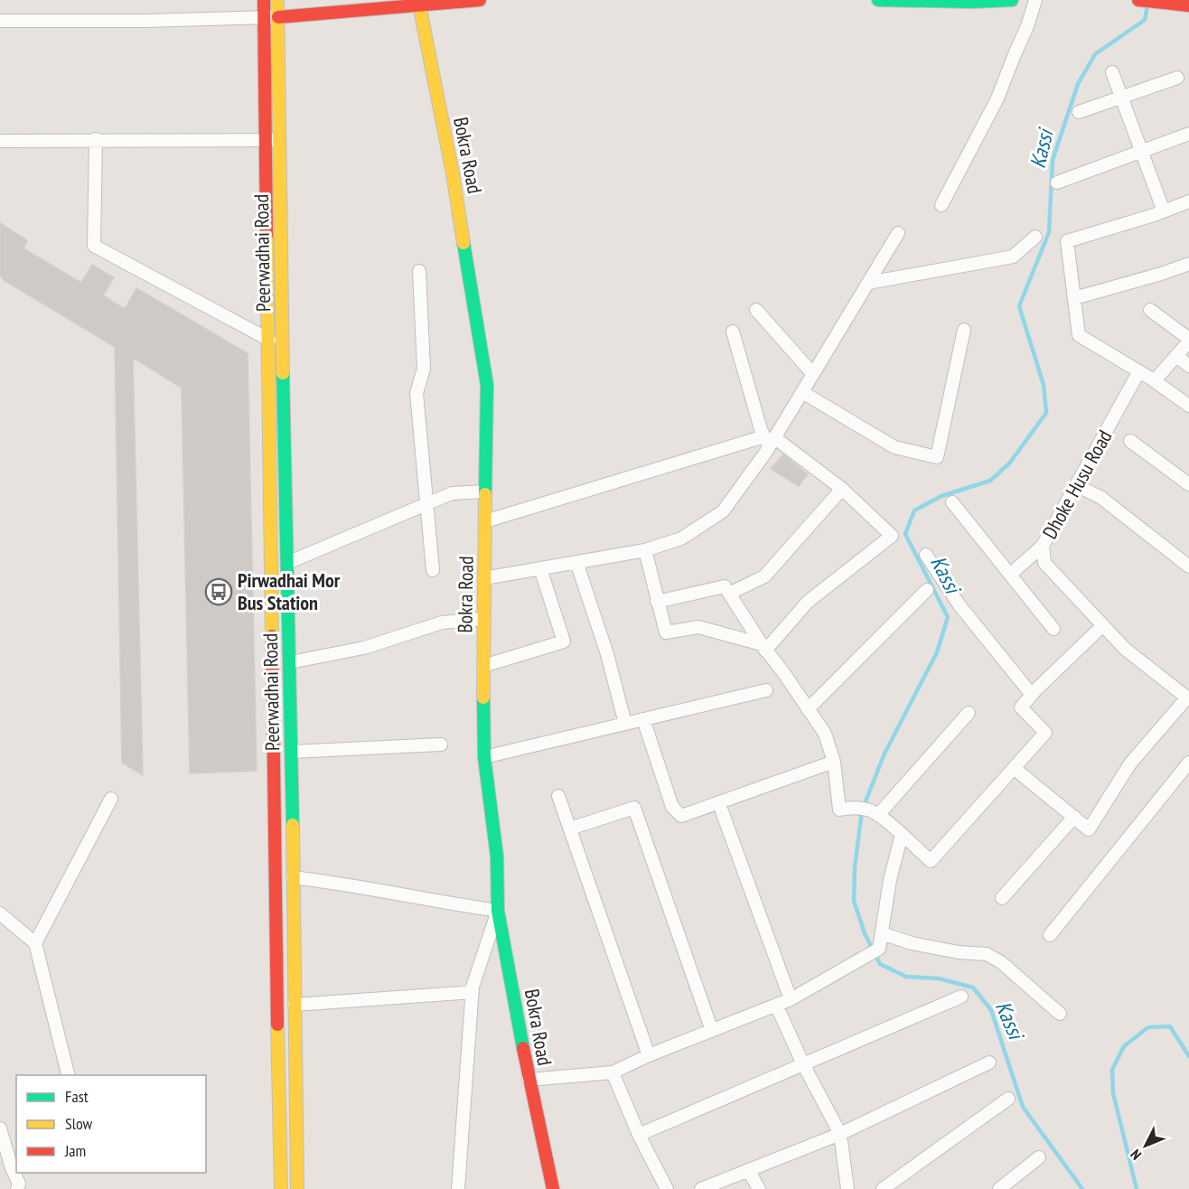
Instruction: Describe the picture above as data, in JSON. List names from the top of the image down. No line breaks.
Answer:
{"streets":{"main road":["Bokra Road","Peerwadhai Road"],"street":["Dhoke Husu Road"]},"water":["Kassi"],"places":{"bus stop":["Pirwadhai Mor Bus Station"]},"legend":["Fast","Slow","Jam"],"north":"bottom left"}
